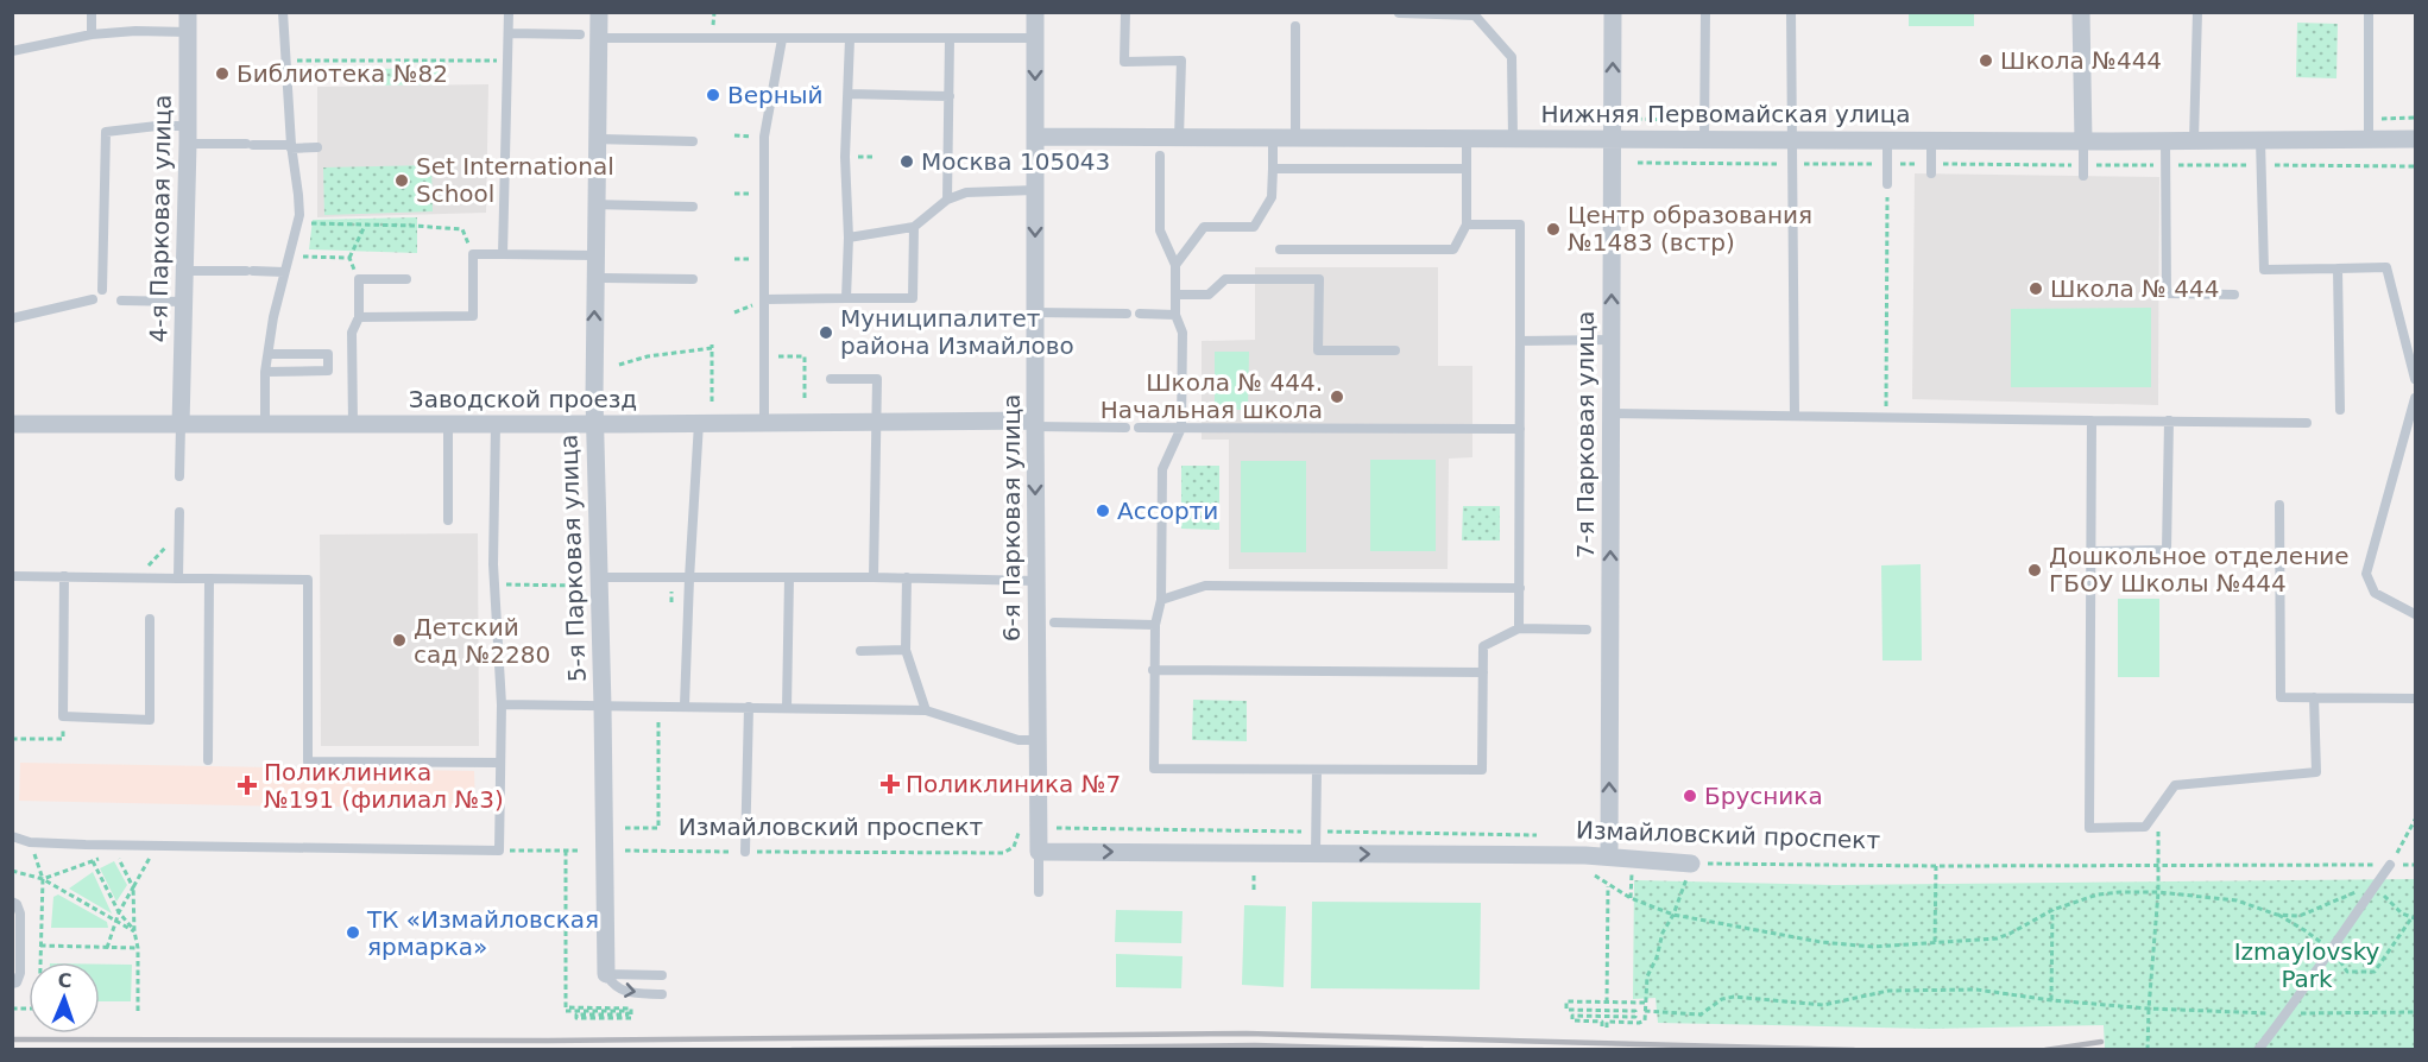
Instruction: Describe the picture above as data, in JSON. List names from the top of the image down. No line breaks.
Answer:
{"streets":{"street":["Нижняя Первомайская улица","4-я Парковая улица","Заводской проезд","7-я Парковая улица","6-я Парковая улица","5-я Парковая улица","Измайловский проспект"]},"crossings":[["Нижняя Первомайская улица","7-я Парковая улица"],["Нижняя Первомайская улица","6-я Парковая улица"],["4-я Парковая улица","Заводской проезд"],["Заводской проезд","6-я Парковая улица"],["Заводской проезд","5-я Парковая улица"],["7-я Парковая улица","Измайловский проспект"],["6-я Парковая улица","Измайловский проспект"]],"one_way":["7-я Парковая улица","6-я Парковая улица"],"parks":["Izmaylovsky Park"],"places":{"other":["Школа №444","Библиотека №82","Верный","Москва 105043","Set International School","Центр образования №1483 (встр)","Школа № 444","Муниципалитет района Измайлово","Школа № 444. Начальная школа","Ассорти","Дошкольное отделение ГБОУ Школы №444","Детский сад №2280","Брусника","ТК «Измайловская ярмарка»"],"health":["Поликлиника №7","Поликлиника №191 (филиал №3)"]},"north":"top"}
